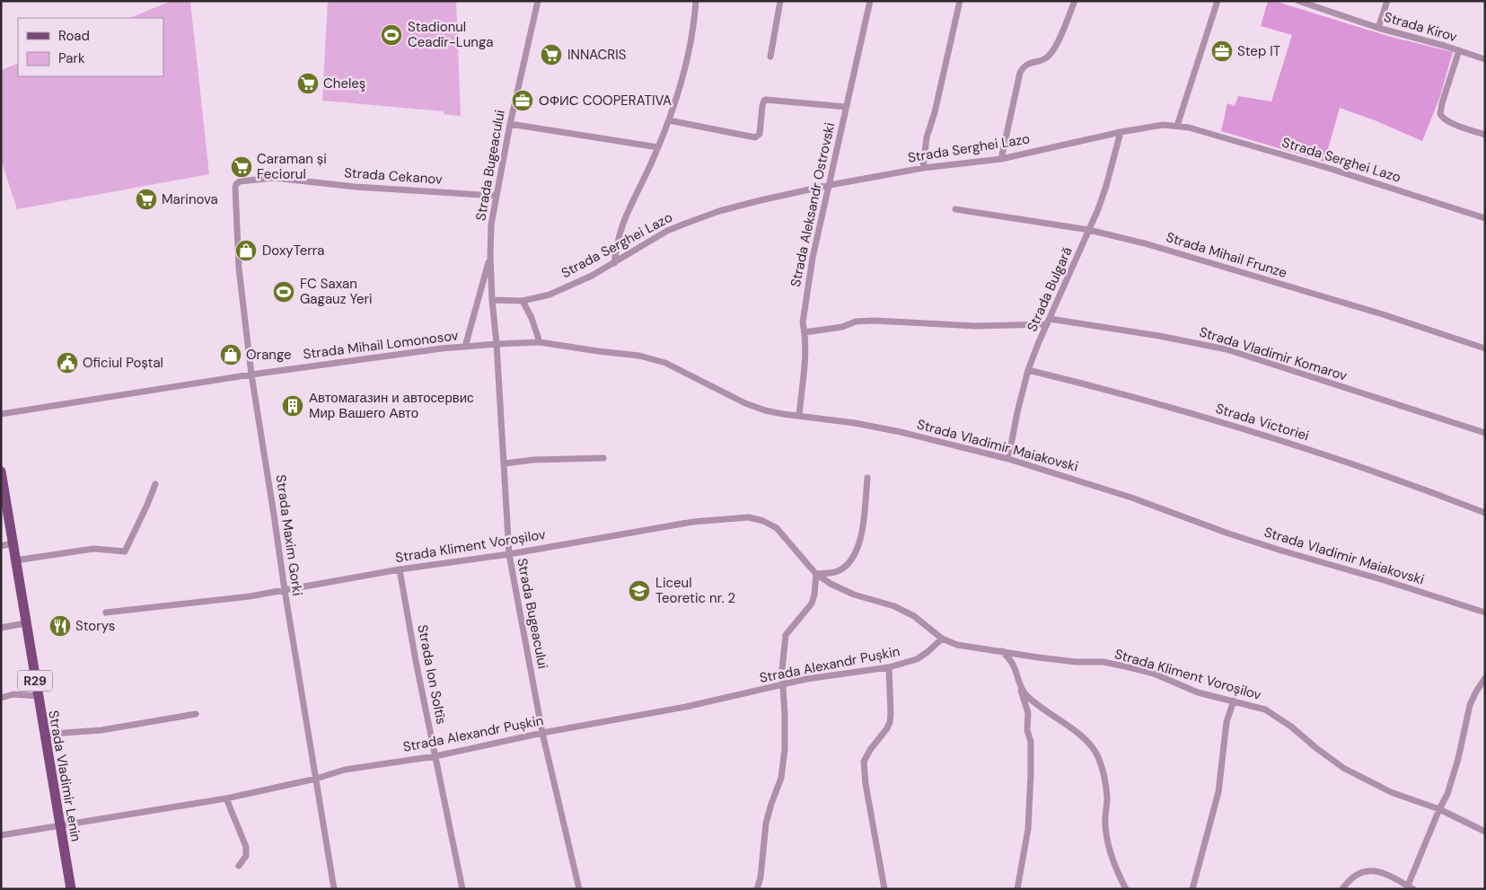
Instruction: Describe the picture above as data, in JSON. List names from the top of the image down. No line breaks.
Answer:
{"streets":{"main road":["R29","Strada Vladimir Lenin"],"street":["Strada Kirov","Strada Serghei Lazo","Strada Bugeacului","Strada Cekanov","Strada Aleksandr Ostrovski","Strada Mihail Frunze","Strada Bulgară","Strada Mihail Lomonosov","Strada Vladimir Komarov","Strada Victoriei","Strada Vladimir Maiakovski","Strada Maxim Gorki","Strada Kliment Voroșilov","Strada Alexandr Pușkin","Strada Ion Soltîs"]},"crossings":[["Strada Serghei Lazo","Strada Bugeacului"],["Strada Serghei Lazo","Strada Aleksandr Ostrovski"],["Strada Serghei Lazo","Strada Bulgară"],["Strada Bugeacului","Strada Cekanov"],["Strada Bugeacului","Strada Mihail Lomonosov"],["Strada Bugeacului","Strada Vladimir Maiakovski"],["Strada Bugeacului","Strada Kliment Voroșilov"],["Strada Bugeacului","Strada Alexandr Pușkin"],["Strada Cekanov","Strada Maxim Gorki"],["Strada Aleksandr Ostrovski","Strada Vladimir Komarov"],["Strada Aleksandr Ostrovski","Strada Vladimir Maiakovski"],["Strada Mihail Frunze","Strada Bulgară"],["Strada Bulgară","Strada Vladimir Komarov"],["Strada Bulgară","Strada Victoriei"],["Strada Bulgară","Strada Vladimir Maiakovski"],["Strada Mihail Lomonosov","Strada Vladimir Maiakovski"],["Strada Mihail Lomonosov","Strada Maxim Gorki"],["Strada Maxim Gorki","Strada Kliment Voroșilov"],["Strada Maxim Gorki","Strada Alexandr Pușkin"],["Strada Kliment Voroșilov","Strada Alexandr Pușkin"],["Strada Kliment Voroșilov","Strada Ion Soltîs"],["Strada Alexandr Pușkin","Strada Ion Soltîs"],["Strada Alexandr Pușkin","Strada Vladimir Lenin"]],"places":{"sports":["Stadionul Ceadîr-Lunga","FC Saxan Gagauz Yeri"],"office":["Step IT","ОФИС COOPERATIVA"],"supermarket":["INNACRIS","Cheleş","Caraman și Feciorul","Marinova"],"shop":["DoxyTerra","Orange"],"public building":["Oficiul Poștal"],"building":["Автомагазин и автосервис Мир Вашего Авто"],"school or university":["Liceul Teoretic nr. 2"],"restaurant":["Storys"]},"legend":["Road","Park"]}
